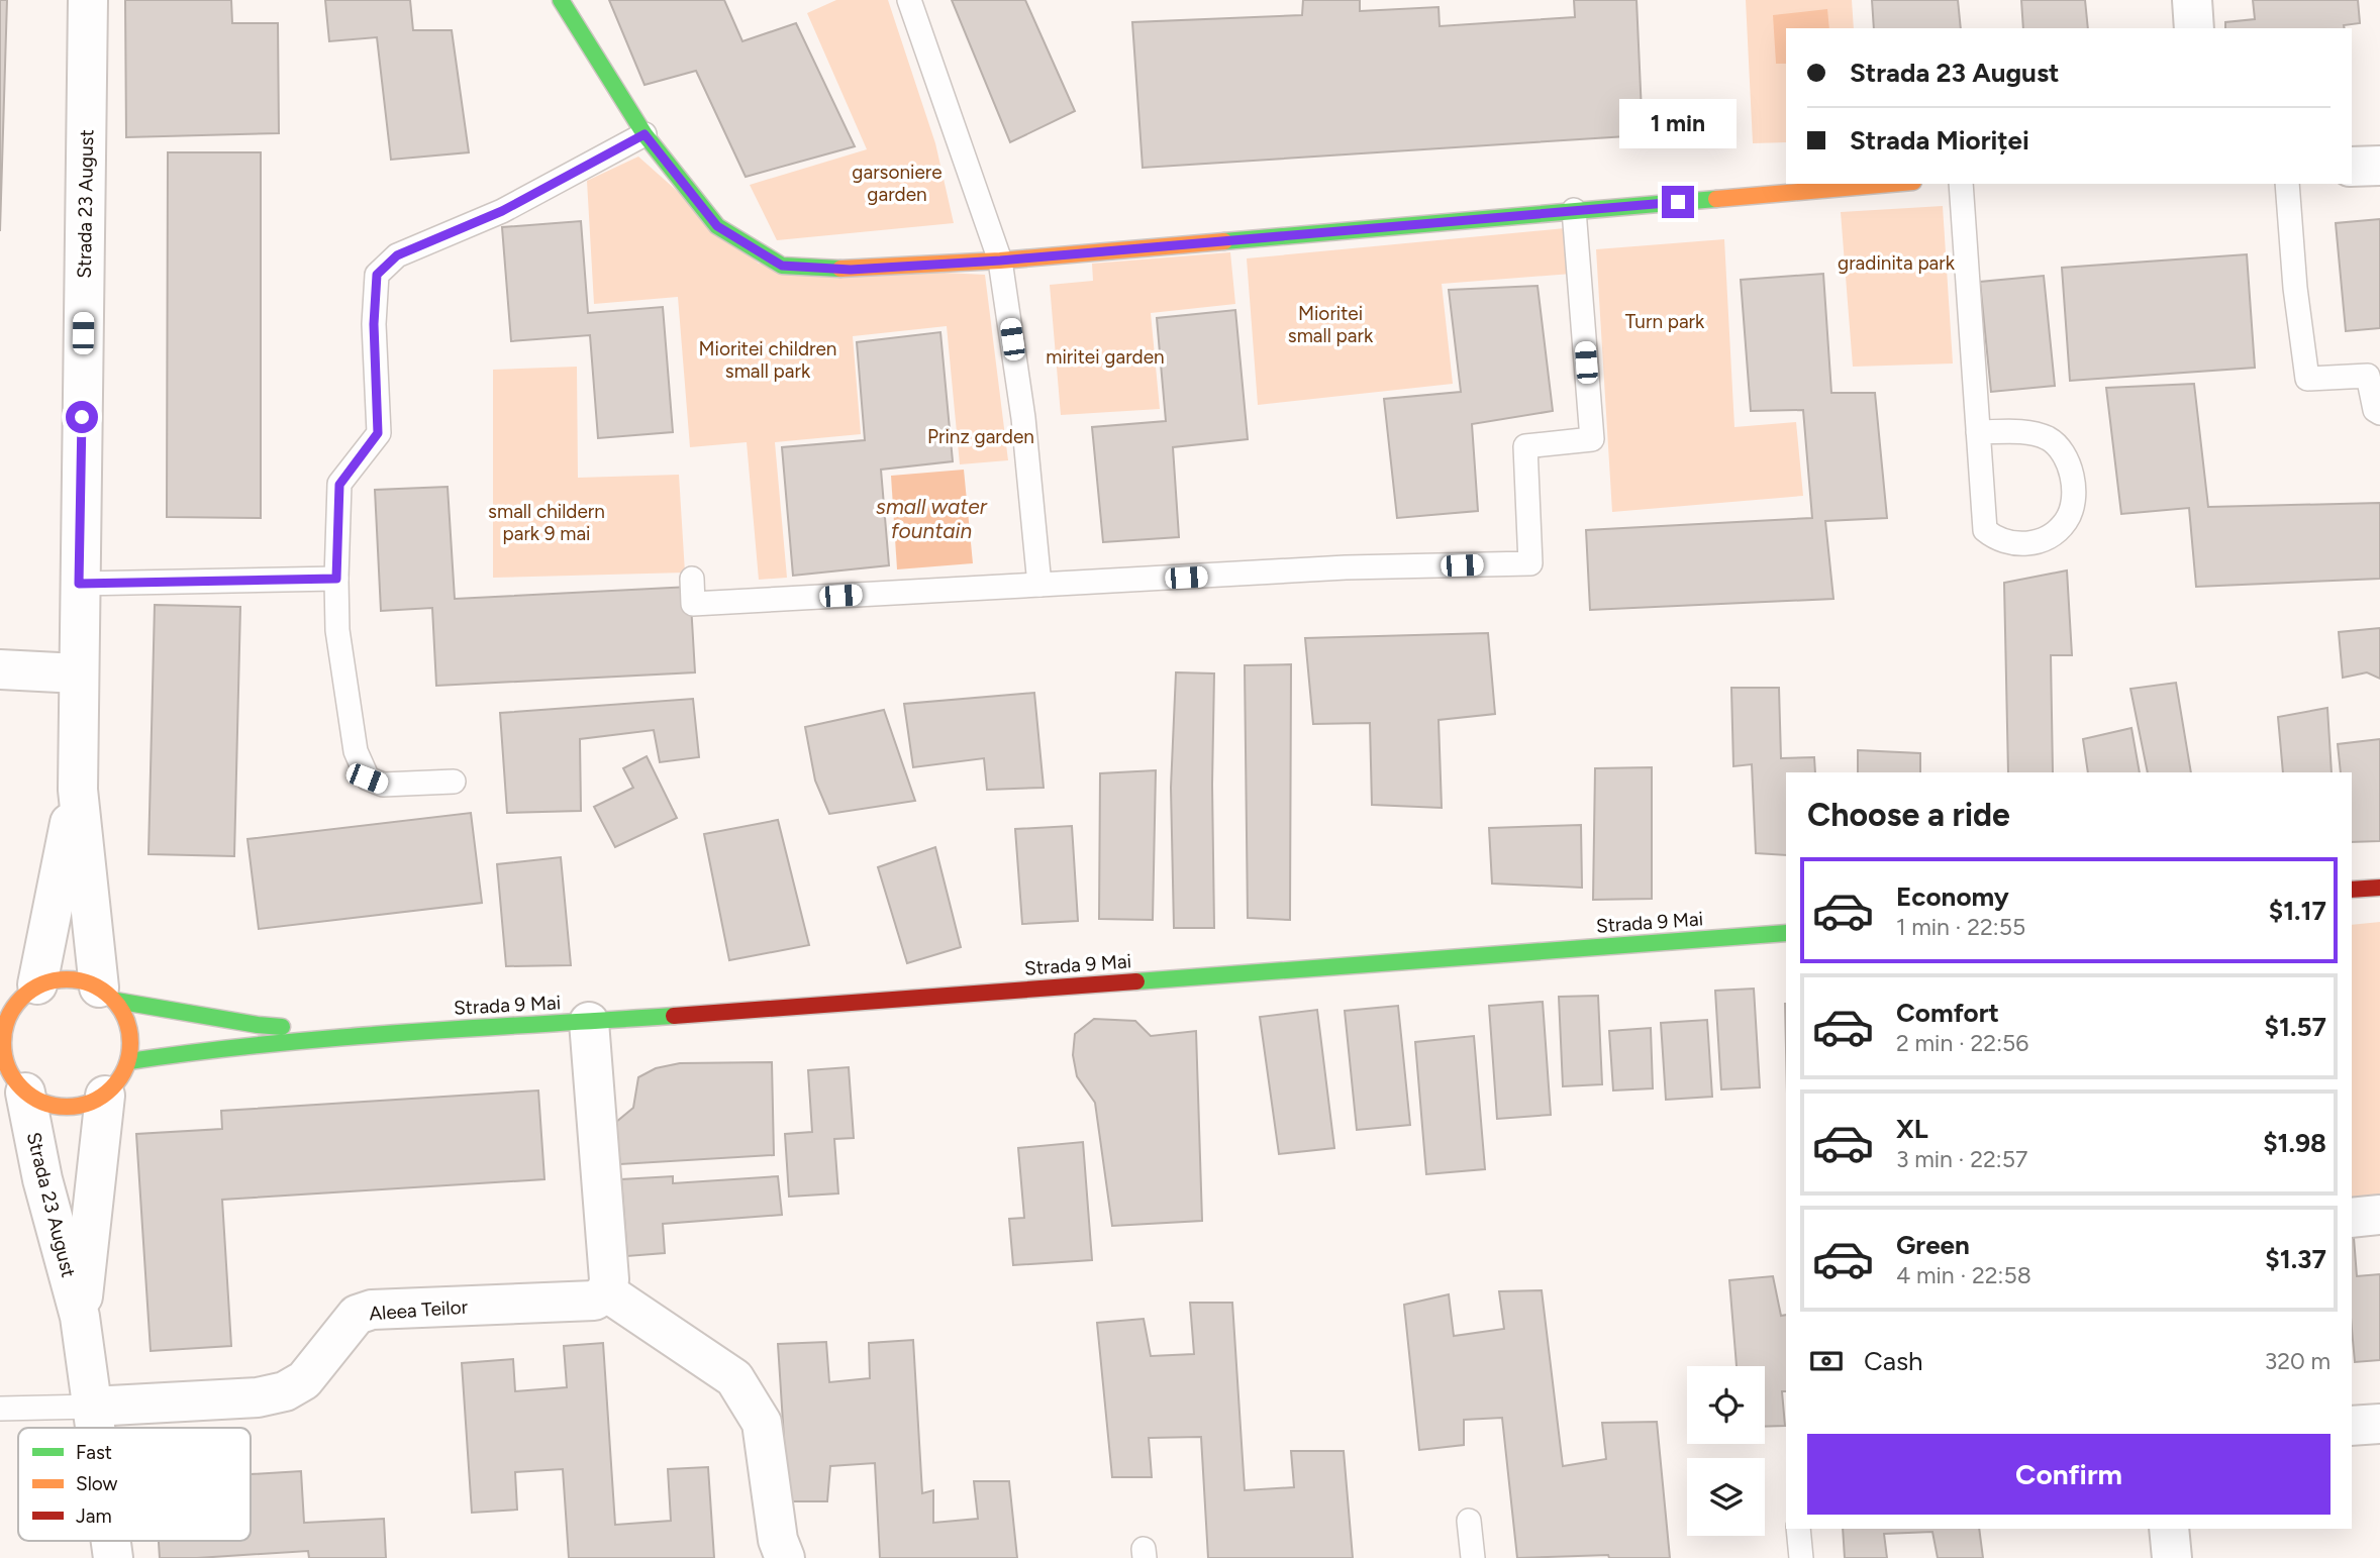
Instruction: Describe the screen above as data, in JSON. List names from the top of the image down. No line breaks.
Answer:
{"streets":{"main road":["Strada 9 Mai"],"street":["Strada 23 August","Aleea Teilor"]},"crossings":[["Strada 23 August","Strada 9 Mai"],["Strada 23 August","Aleea Teilor"]],"water":["small water fountain"],"parks":["garsoniere garden","gradinita park","Mioritei small park","Turn park","Mioritei children small park","miritei garden","Prinz garden","small childern park 9 mai"],"legend":["Fast","Slow","Jam"],"page":{"banner":["Strada 23 August","Strada Mioriței"],"bubble":"1 min","heading":"Choose a ride","list":[{"name":"Economy","note":"1 min · 22:55","value":"$1.17"},{"name":"Comfort","note":"2 min · 22:56","value":"$1.57"},{"name":"XL","note":"3 min · 22:57","value":"$1.98"},{"name":"Green","note":"4 min · 22:58","value":"$1.37"}],"pay":["Cash","320 m"],"buttons":"Confirm"}}
